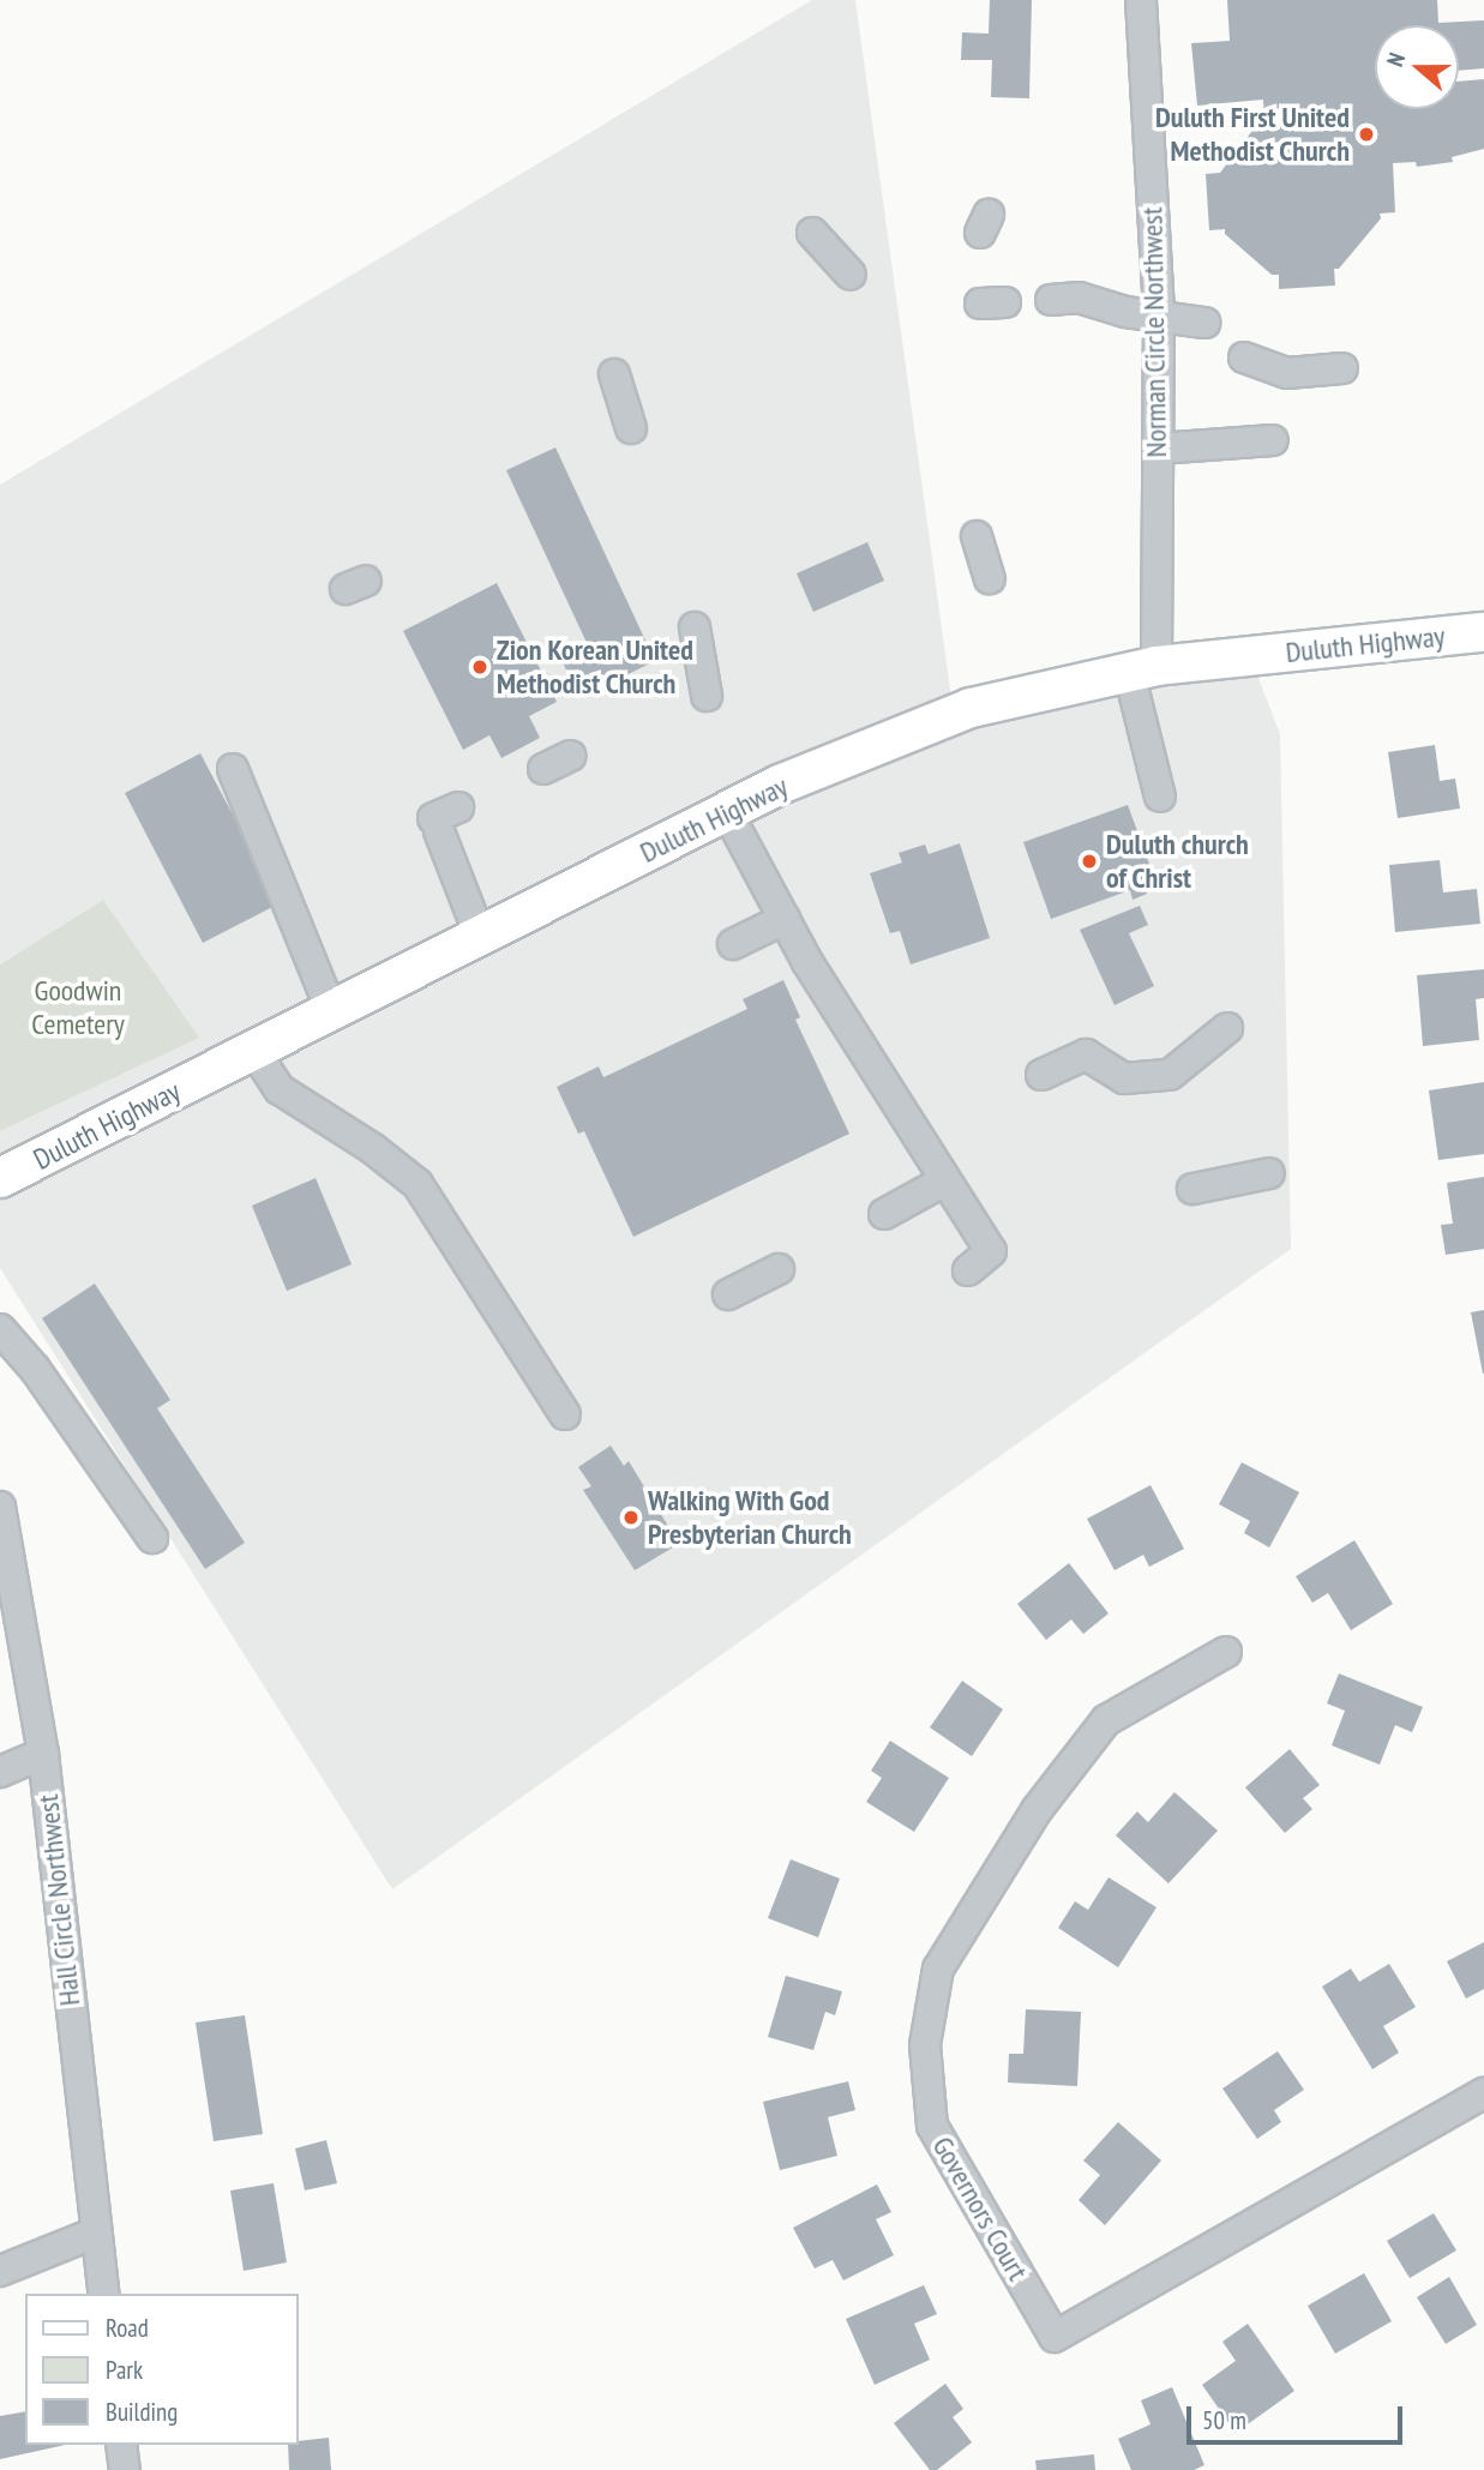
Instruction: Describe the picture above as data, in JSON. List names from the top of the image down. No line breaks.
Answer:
{"streets":{"main road":["Duluth Highway"],"street":["Norman Circle Northwest","Hall Circle Northwest","Governors Court"]},"crossings":[["Norman Circle Northwest","Duluth Highway"]],"parks":["Goodwin Cemetery"],"places":["Duluth First United Methodist Church","Zion Korean United Methodist Church","Duluth church of Christ","Walking With God Presbyterian Church"],"legend":["Road","Park","Building"],"scale_bar":"50 m","north":"left"}
